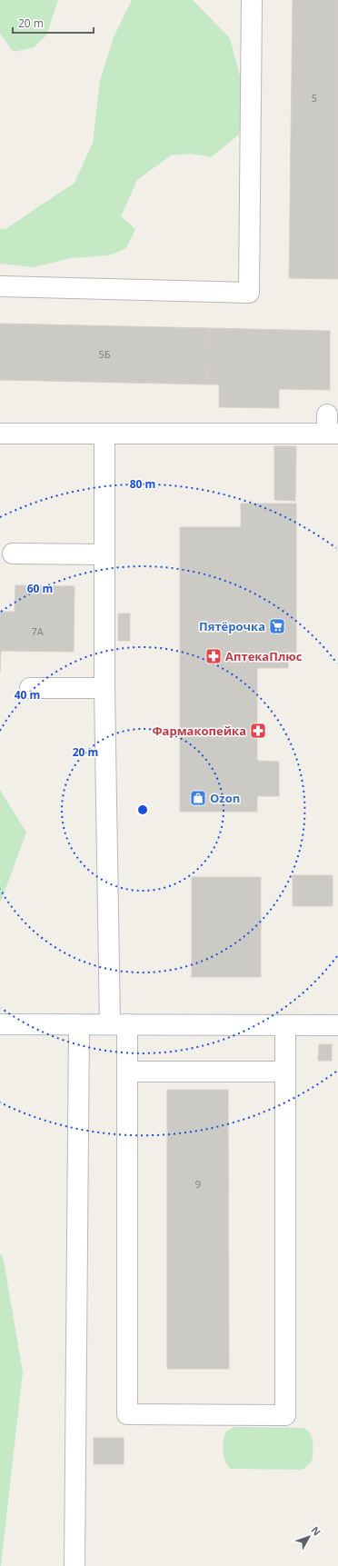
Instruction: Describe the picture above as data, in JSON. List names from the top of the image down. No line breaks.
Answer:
{"places":{"supermarket":["Пятёрочка"],"pharmacy":["АптекаПлюс","Фармакопейка"],"shop":["Ozon"]},"house_numbers":["5","5Б","7А","9"],"scale_bar":"20 m","north":"top right","rings":["80 m","60 m","40 m","20 m"]}
